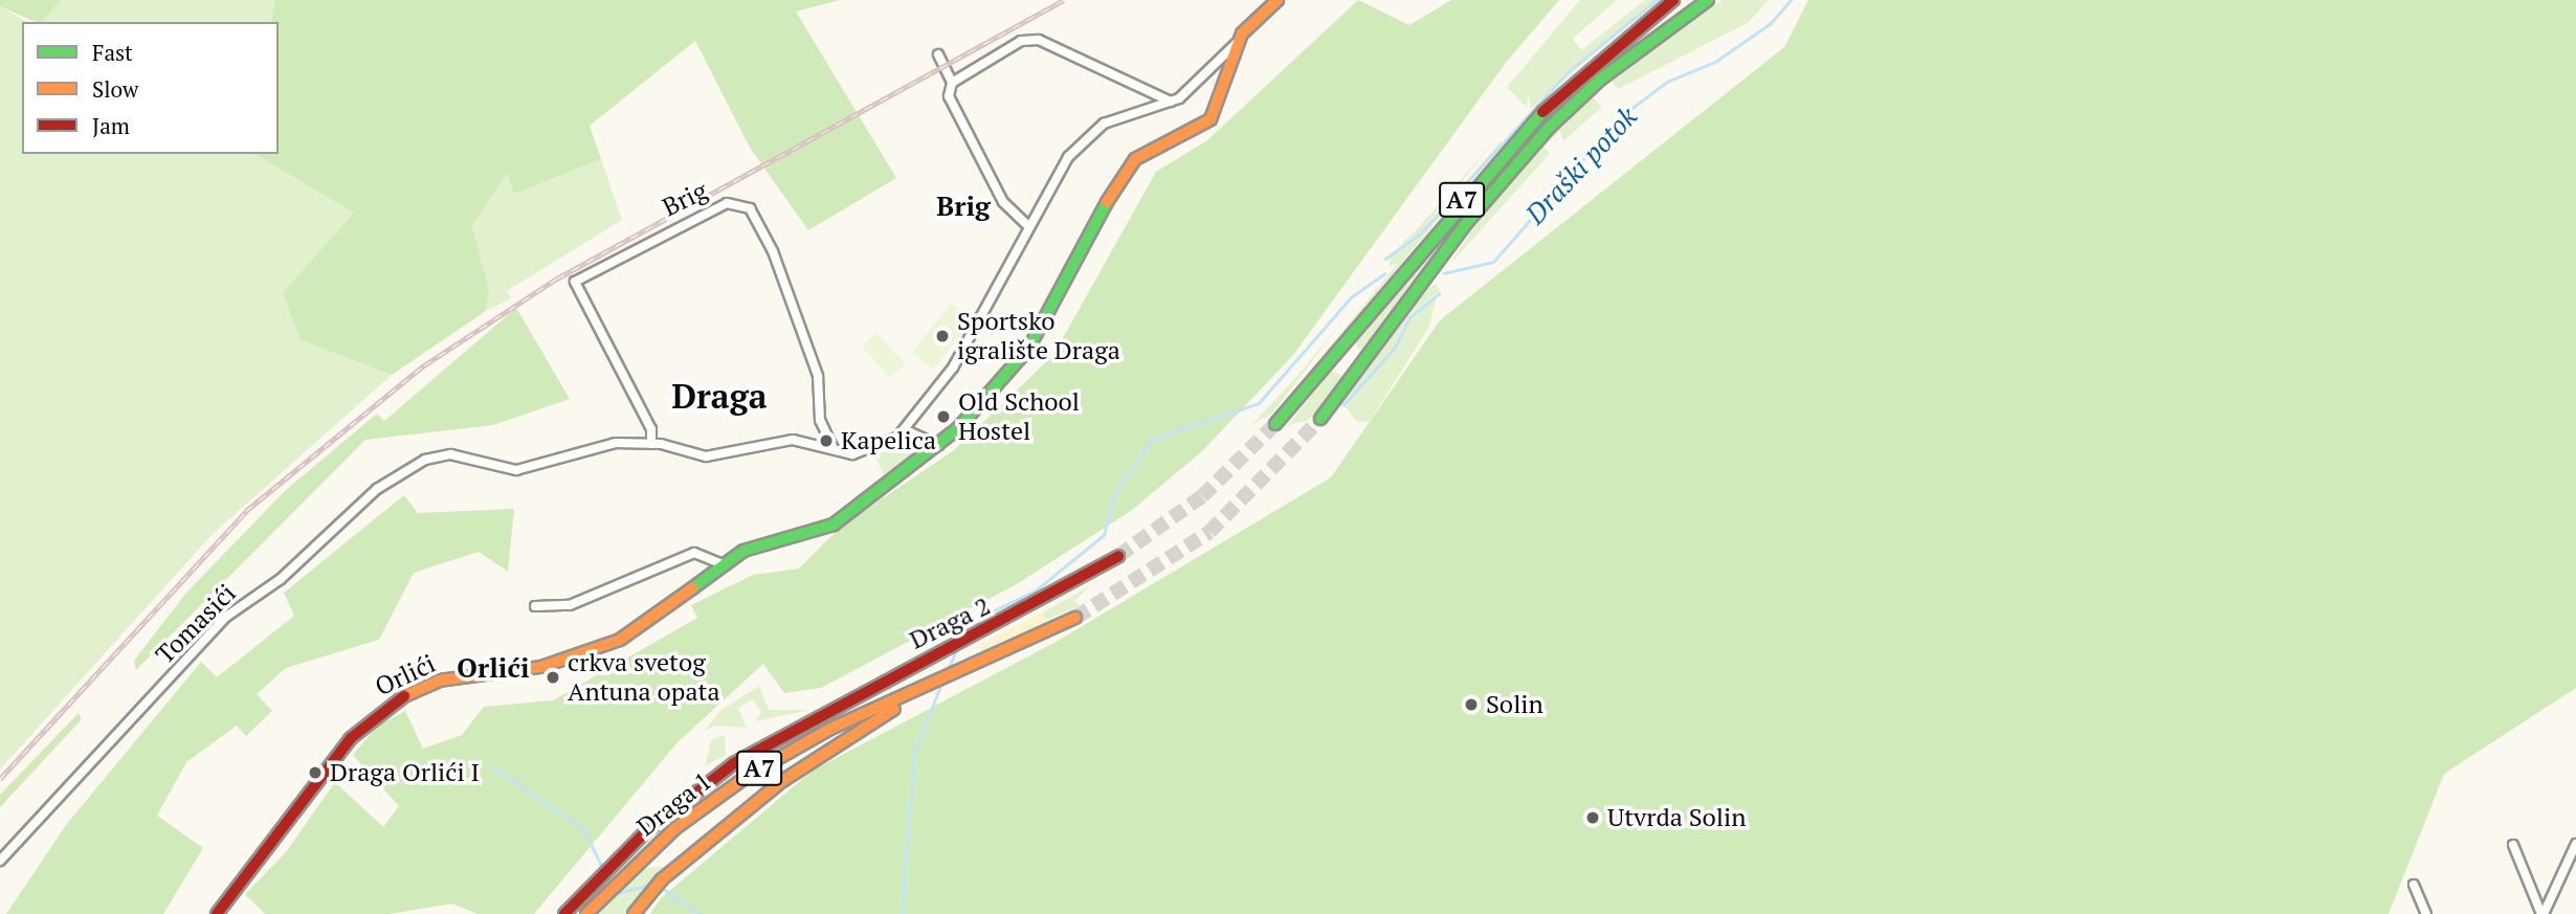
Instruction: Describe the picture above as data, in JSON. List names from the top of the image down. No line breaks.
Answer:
{"streets":{"main road":["A7","Draga 2","Orlići","Draga 1"],"street":["Brig","Tomasići"]},"crossings":[["Brig","Tomasići"],["A7","Draga 1"],["Draga 2","Draga 1"]],"districts":["Brig","Draga","Orlići"],"water":["Draški potok"],"places":["Sportsko igralište Draga","Old School Hostel","Kapelica","crkva svetog Antuna opata","Solin","Draga Orlići I","Utvrda Solin"],"legend":["Fast","Slow","Jam"]}
